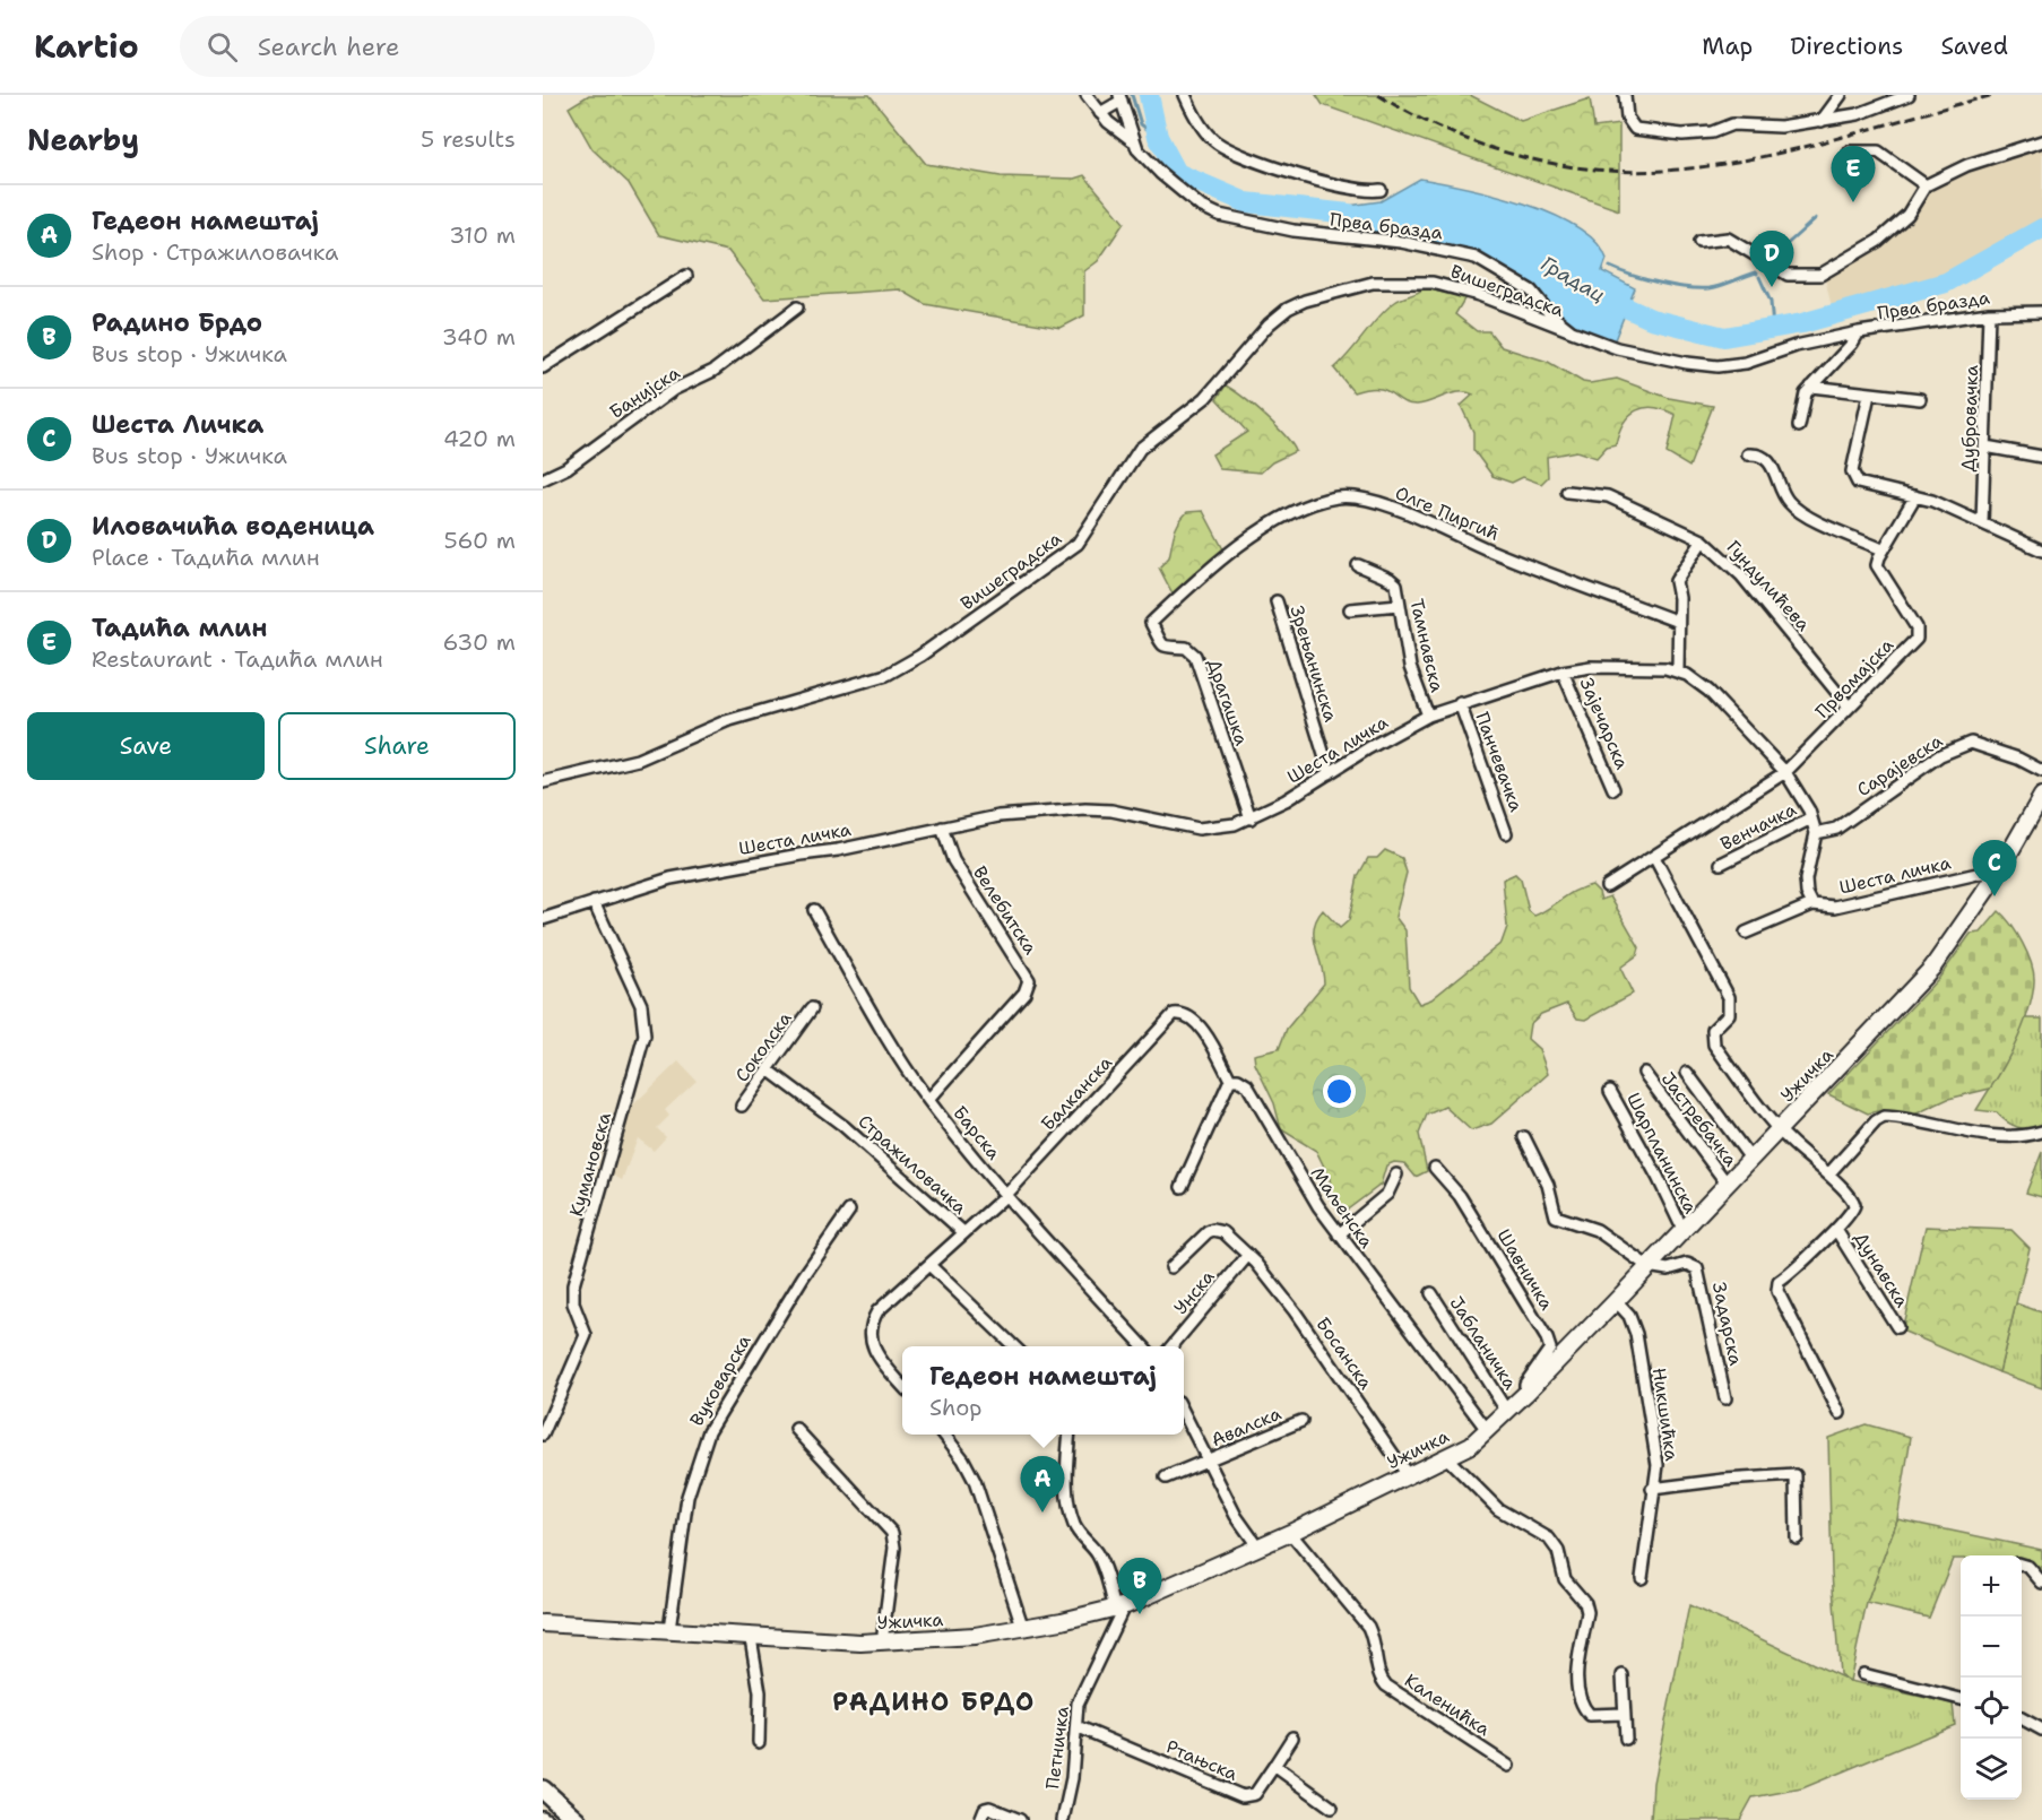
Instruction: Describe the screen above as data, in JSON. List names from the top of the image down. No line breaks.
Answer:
{"streets":{"main road":["Ужичка"],"street":["Прва бразда","Вишеградска","Банијска","Дубровачка","Олге Пиргић","Гундулићева","Тамнавска","Зрењанинска","Првомајска","Драгашка","Зајечарска","Шеста личка","Панчевачка","Сарајевска","Венчачка","Велебитска","Соколска","Балканска","Јастребачка","Барска","Шарпланинска","Кумановска","Стражиловачка","Маљенска","Шавничка","Дунавска","Унска","Задарска","Јабланичка","Босанска","Вуковарска","Никшићка","Авалска","Каленићка","Петничка","Ртањска"]},"crossings":[["Прва бразда","Вишеградска"],["Прва бразда","Дубровачка"],["Олге Пиргић","Драгашка"],["Гундулићева","Првомајска"],["Тамнавска","Шеста личка"],["Зрењанинска","Шеста личка"],["Драгашка","Шеста личка"],["Зајечарска","Шеста личка"],["Шеста личка","Панчевачка"],["Шеста личка","Велебитска"],["Шеста личка","Ужичка"],["Шеста личка","Кумановска"],["Велебитска","Барска"],["Соколска","Стражиловачка"],["Ужичка","Јастребачка"],["Ужичка","Шарпланинска"],["Ужичка","Маљенска"],["Ужичка","Шавничка"],["Ужичка","Задарска"],["Ужичка","Јабланичка"],["Ужичка","Босанска"],["Ужичка","Вуковарска"],["Ужичка","Никшићка"],["Ужичка","Каленићка"],["Ужичка","Петничка"],["Балканска","Барска"],["Балканска","Стражиловачка"],["Балканска","Маљенска"],["Унска","Босанска"],["Петничка","Ртањска"]],"districts":["РАДИНО БРДО"],"water":["Градац"],"page":{"header":"Kartio","search":"Search here","nav":["Map","Directions","Saved"],"heading":["Nearby","5 results"],"pins":["E","D","C","A","B"],"list":[{"mark":"A","name":"Гедеон намештај","note":"Shop · Стражиловачка","value":"310 m"},{"mark":"B","name":"Радино Брдо","note":"Bus stop · Ужичка","value":"340 m"},{"mark":"C","name":"Шеста Личка","note":"Bus stop · Ужичка","value":"420 m"},{"mark":"D","name":"Иловачића воденица","note":"Place · Тадића млин","value":"560 m"},{"mark":"E","name":"Тадића млин","note":"Restaurant · Тадића млин","value":"630 m"}],"buttons":["Save","Share"],"popup":["Гедеон намештај","Shop"],"map_buttons":["+","−"]}}
